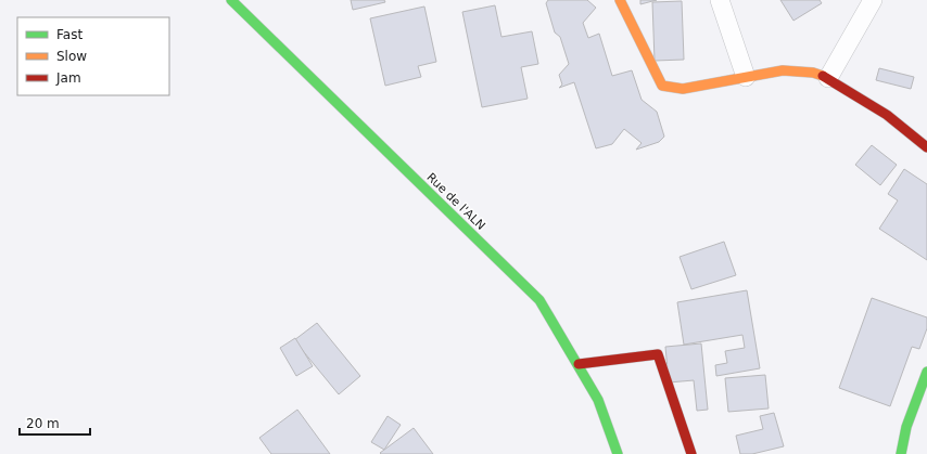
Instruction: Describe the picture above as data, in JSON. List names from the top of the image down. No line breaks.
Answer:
{"streets":{"street":["Rue de l'ALN"]},"legend":["Fast","Slow","Jam"],"scale_bar":"20 m"}
